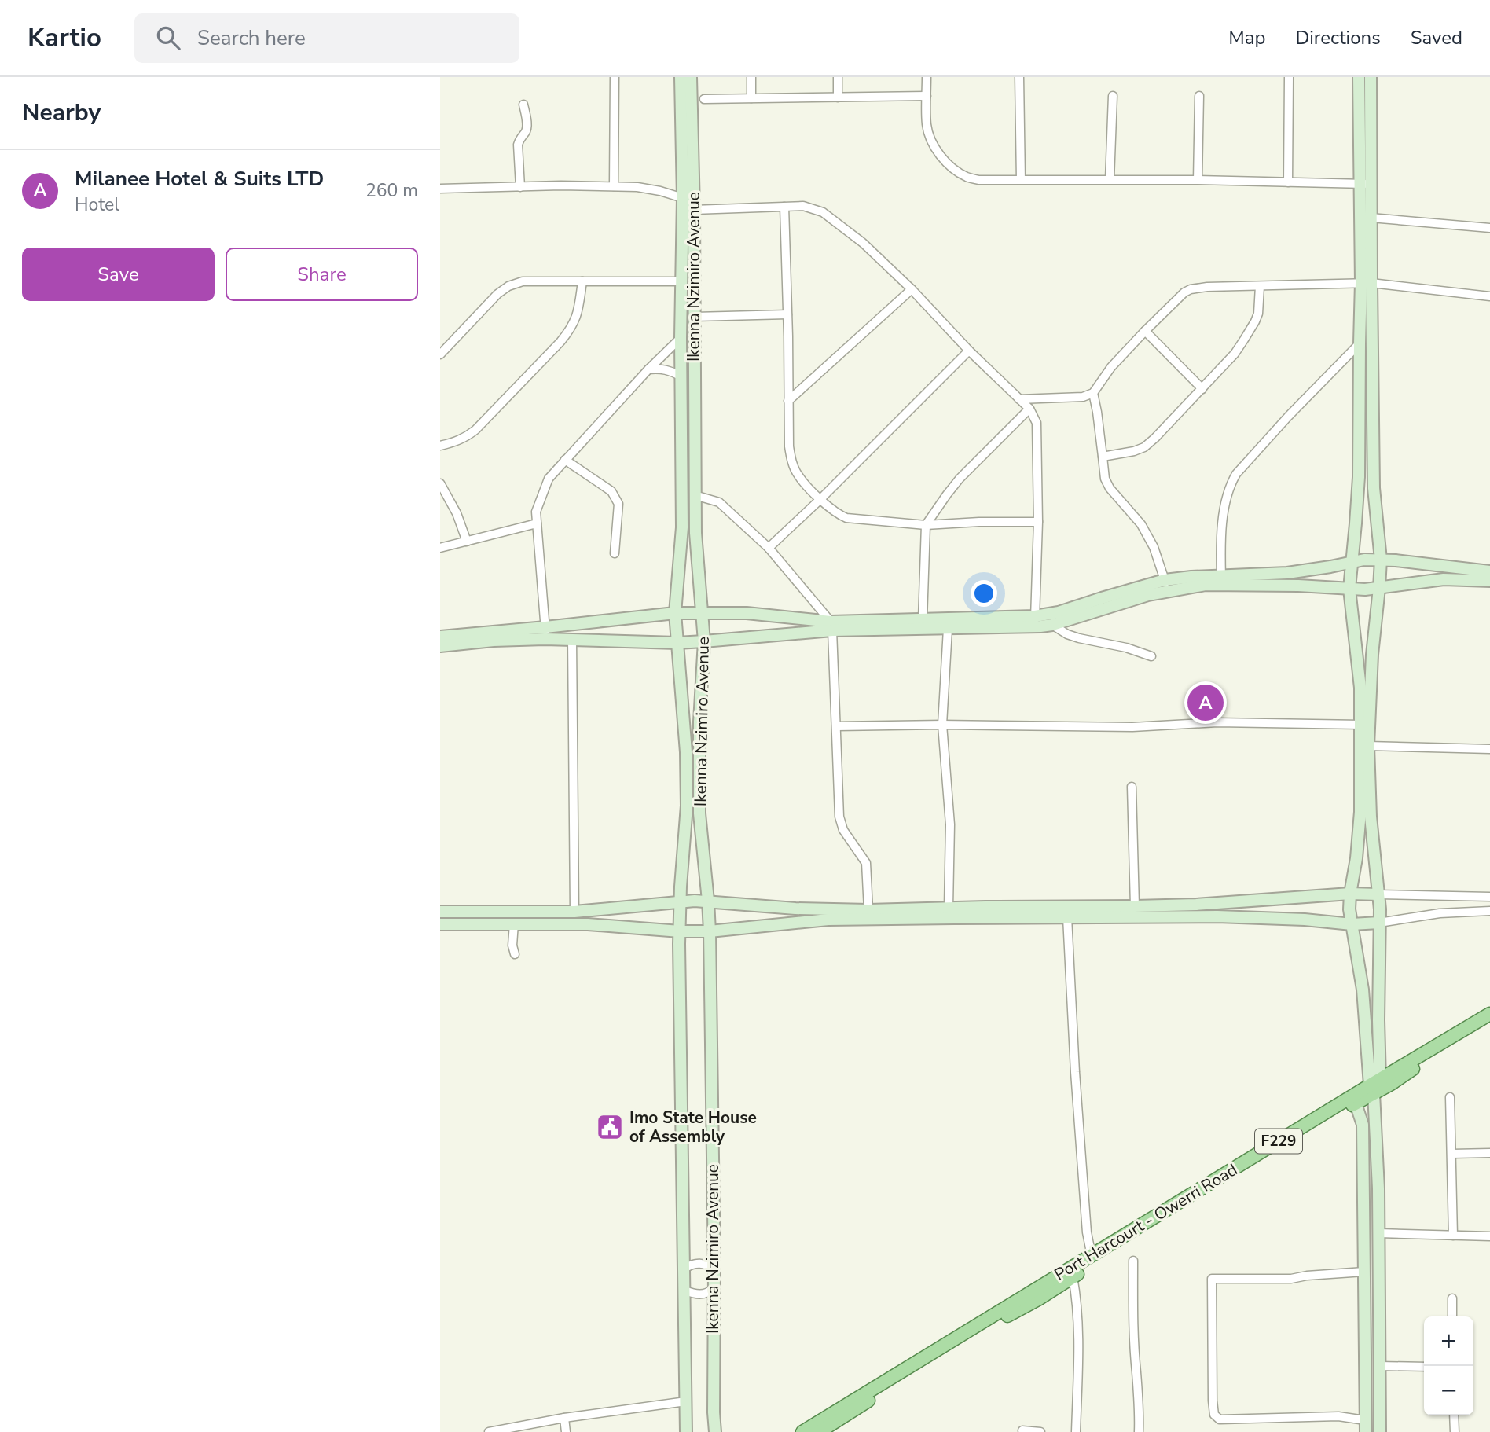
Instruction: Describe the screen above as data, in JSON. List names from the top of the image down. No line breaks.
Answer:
{"streets":{"main road":["F229","Port Harcourt - Owerri Road"],"street":["Ikenna Nzimiro Avenue"]},"places":{"public building":["Imo State House of Assembly"]},"page":{"header":"Kartio","search":"Search here","nav":["Map","Directions","Saved"],"heading":"Nearby","list":[{"mark":"A","name":"Milanee Hotel & Suits LTD","note":"Hotel","value":"260 m"}],"buttons":["Save","Share"],"pins":"A","map_buttons":["+","−"]}}
